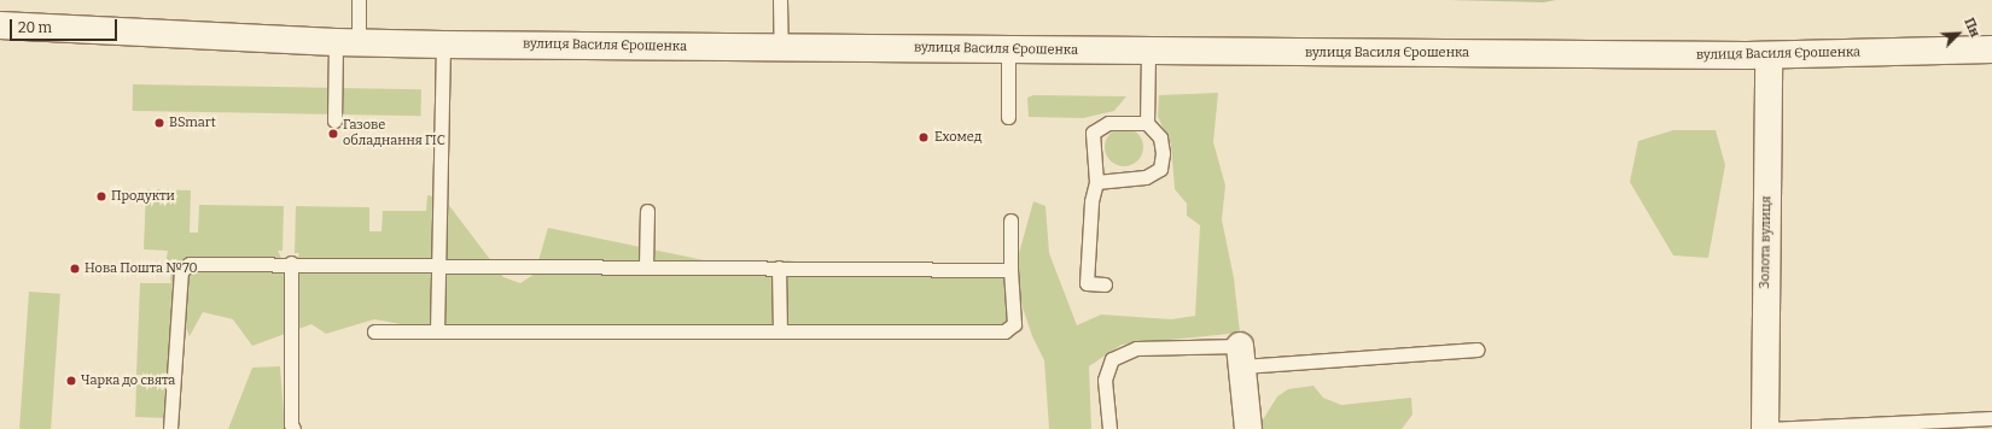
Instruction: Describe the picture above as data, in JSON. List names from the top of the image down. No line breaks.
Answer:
{"streets":{"main road":["вулиця Василя Єрошенка","Золота вулиця"]},"crossings":[["вулиця Василя Єрошенка","Золота вулиця"]],"places":["BSmart","Газове обладнання ГІС","Ехомед","Продукти","Нова Пошта №70","Чарка до свята"],"scale_bar":"20 m","north":"top right"}
